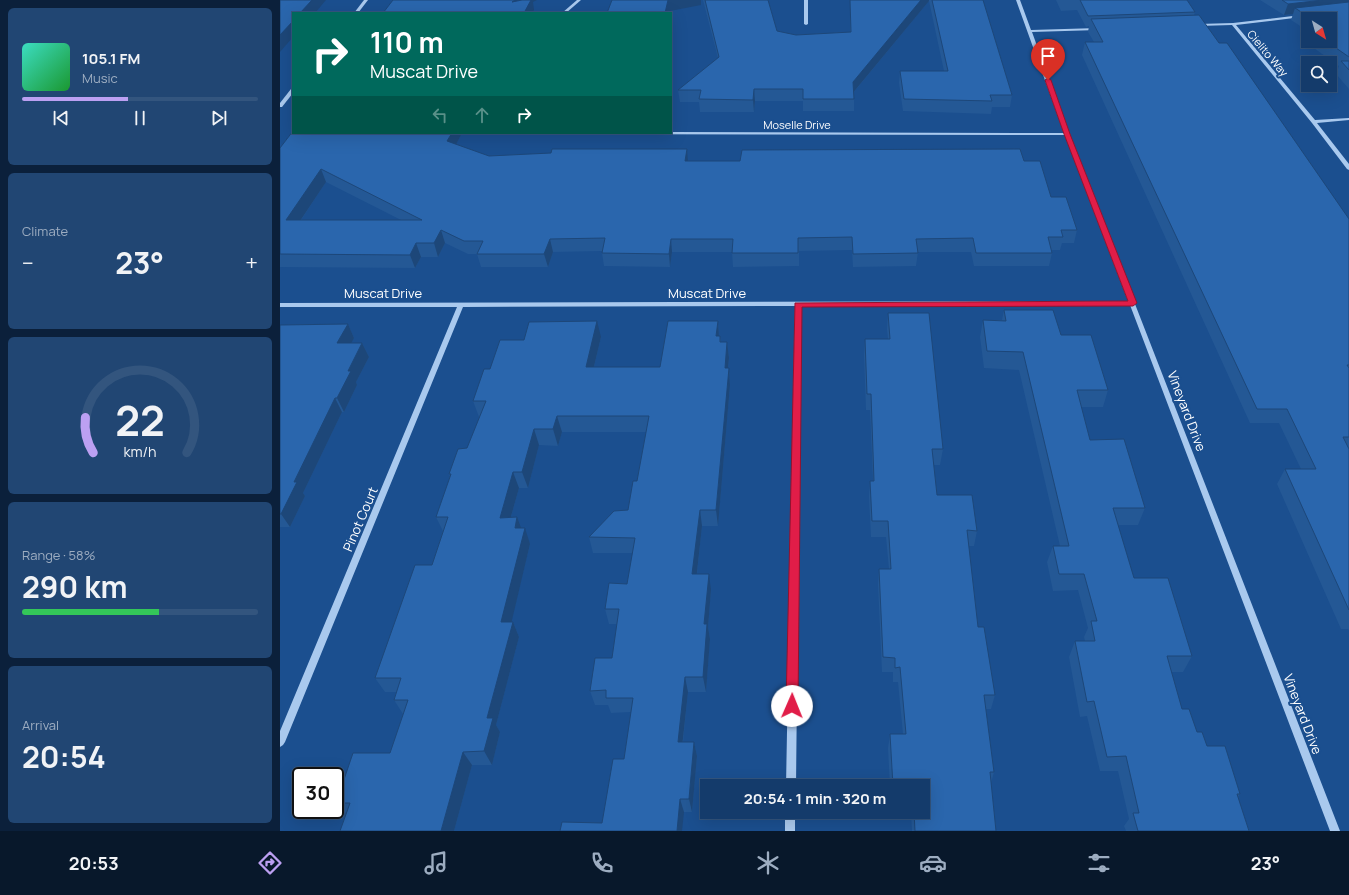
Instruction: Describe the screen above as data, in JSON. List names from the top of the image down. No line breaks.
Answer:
{"streets":{"street":["Cielito Way","Moselle Drive","Muscat Drive","Vineyard Drive","Pinot Court"]},"crossings":[["Moselle Drive","Vineyard Drive"],["Muscat Drive","Vineyard Drive"],["Muscat Drive","Pinot Court"]],"north":"bottom right","page":{"turn":["110 m","Muscat Drive"],"song":["105.1 FM","Music"],"tile":["Climate",["Range · 58%","290 km"],["Arrival","20:54"]],"heat":["−","23°","+"],"limit":"30","trip":"20:54 · 1 min · 320 m","tabs":["20:53","23°"],"gauge":["22","km/h"]}}
